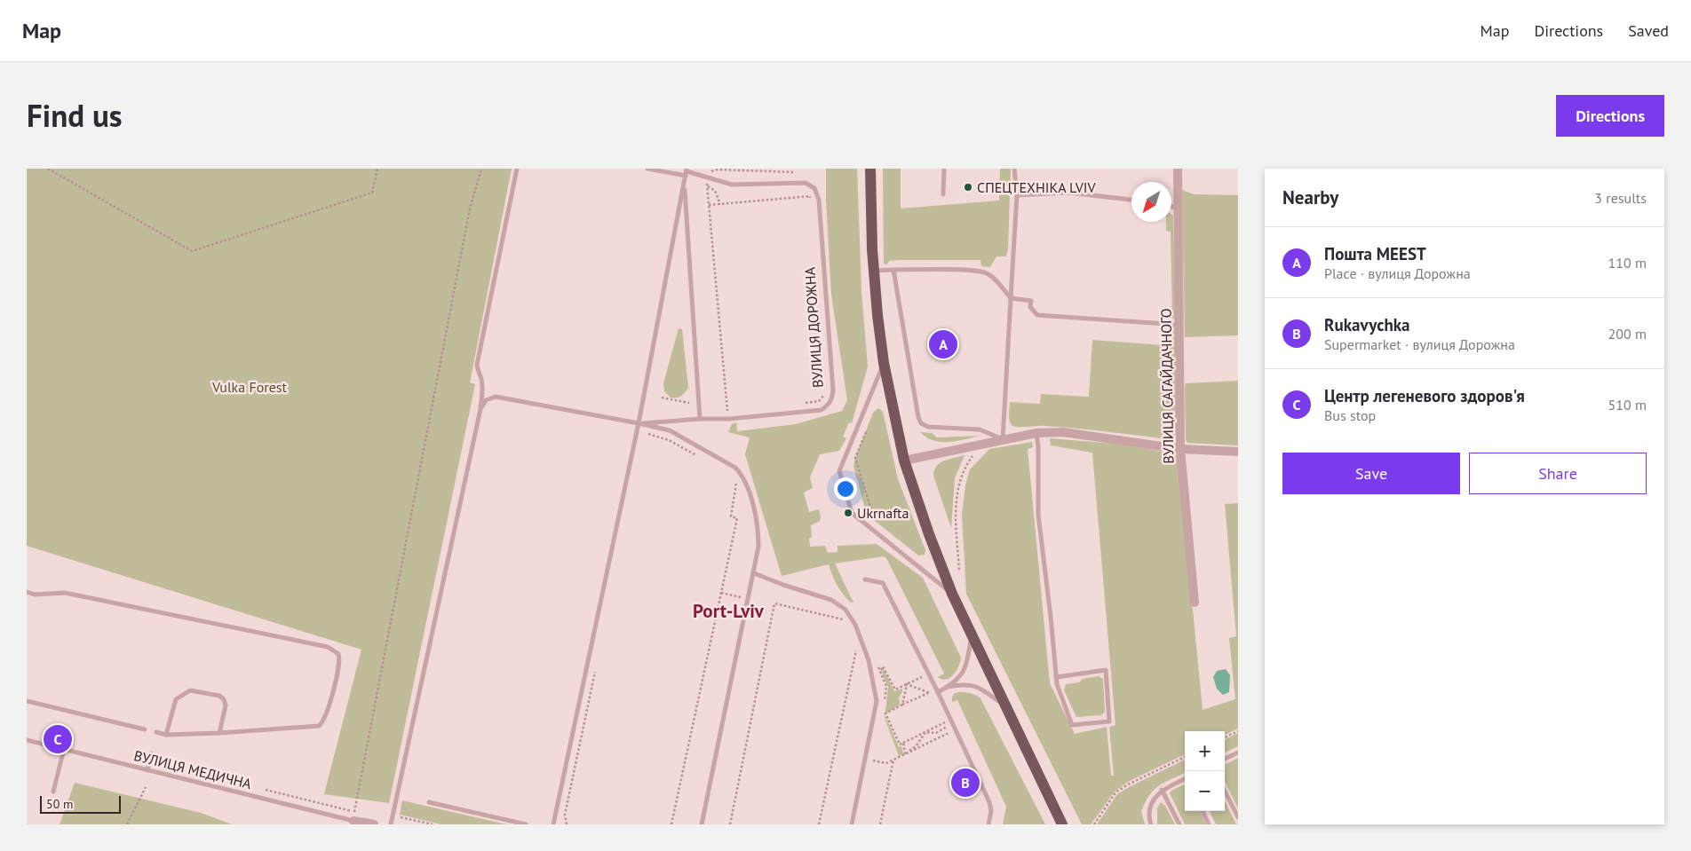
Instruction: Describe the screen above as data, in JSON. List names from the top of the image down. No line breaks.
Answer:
{"streets":{"street":["ВУЛИЦЯ САГАЙДАЧНОГО"],"lane":["ВУЛИЦЯ ДОРОЖНА","ВУЛИЦЯ МЕДИЧНА"]},"districts":["Port-Lviv"],"parks":["Vulka Forest"],"places":["СПЕЦТЕХНІКА LVIV","Ukrnafta"],"scale_bar":"50 m","north":"bottom left","page":{"header":"Map","nav":["Map","Directions","Saved"],"title":"Find us","buttons":["Directions",["Save","Share"]],"heading":["Nearby","3 results"],"list":[{"mark":"A","name":"Пошта MEEST","note":"Place · вулиця Дорожна","value":"110 m"},{"mark":"B","name":"Rukavychka","note":"Supermarket · вулиця Дорожна","value":"200 m"},{"mark":"C","name":"Центр легеневого здоров'я","note":"Bus stop","value":"510 m"}],"pins":["A","C","B"],"map_buttons":["+","−"],"scale":"50 m"}}
